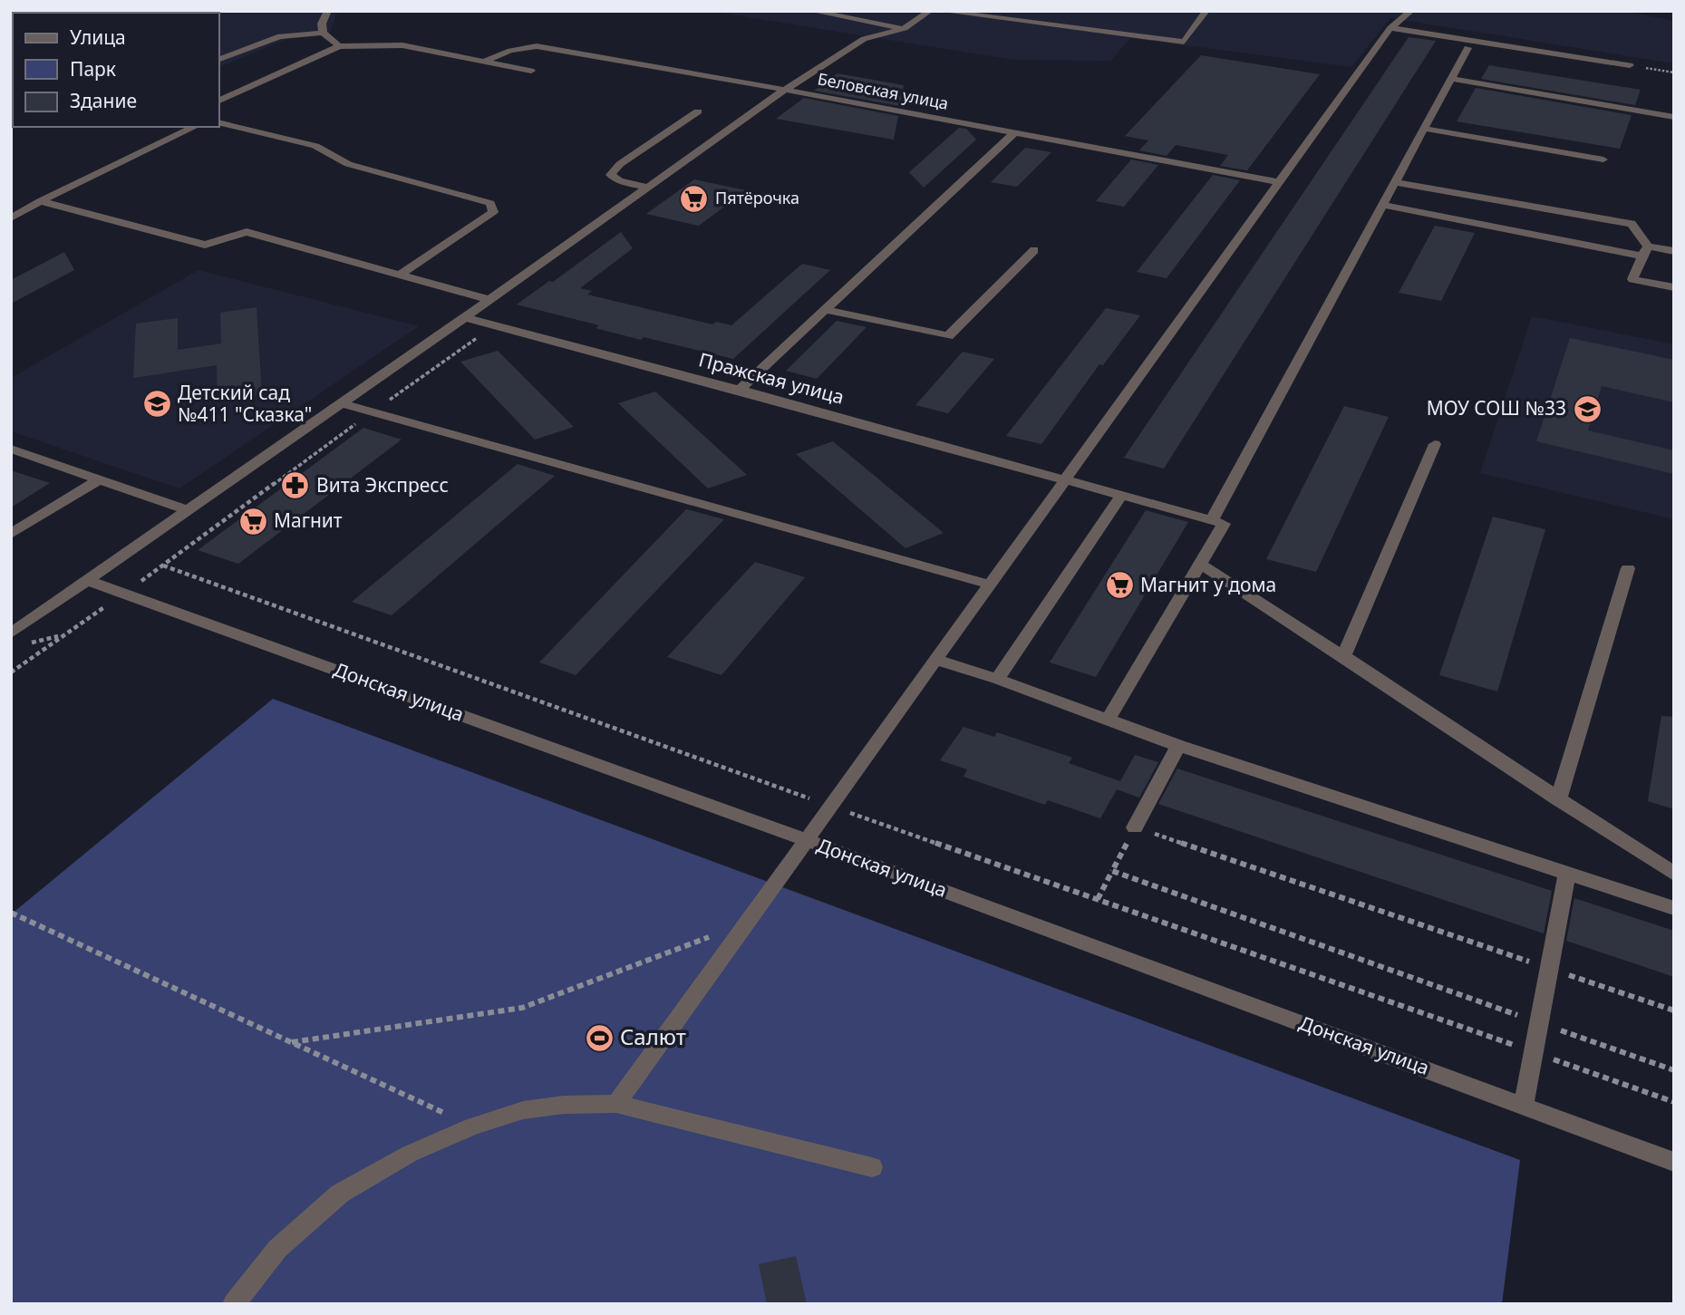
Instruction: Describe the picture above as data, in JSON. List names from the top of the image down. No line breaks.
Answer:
{"streets":{"street":["Беловская улица","Пражская улица","Донская улица"]},"places":{"supermarket":["Пятёрочка","Магнит","Магнит у дома"],"school or university":["Детский сад №411 \"Сказка\"","МОУ СОШ №33"],"pharmacy":["Вита Экспресс"],"sports":["Салют"]},"legend":["Улица","Парк","Здание"]}
